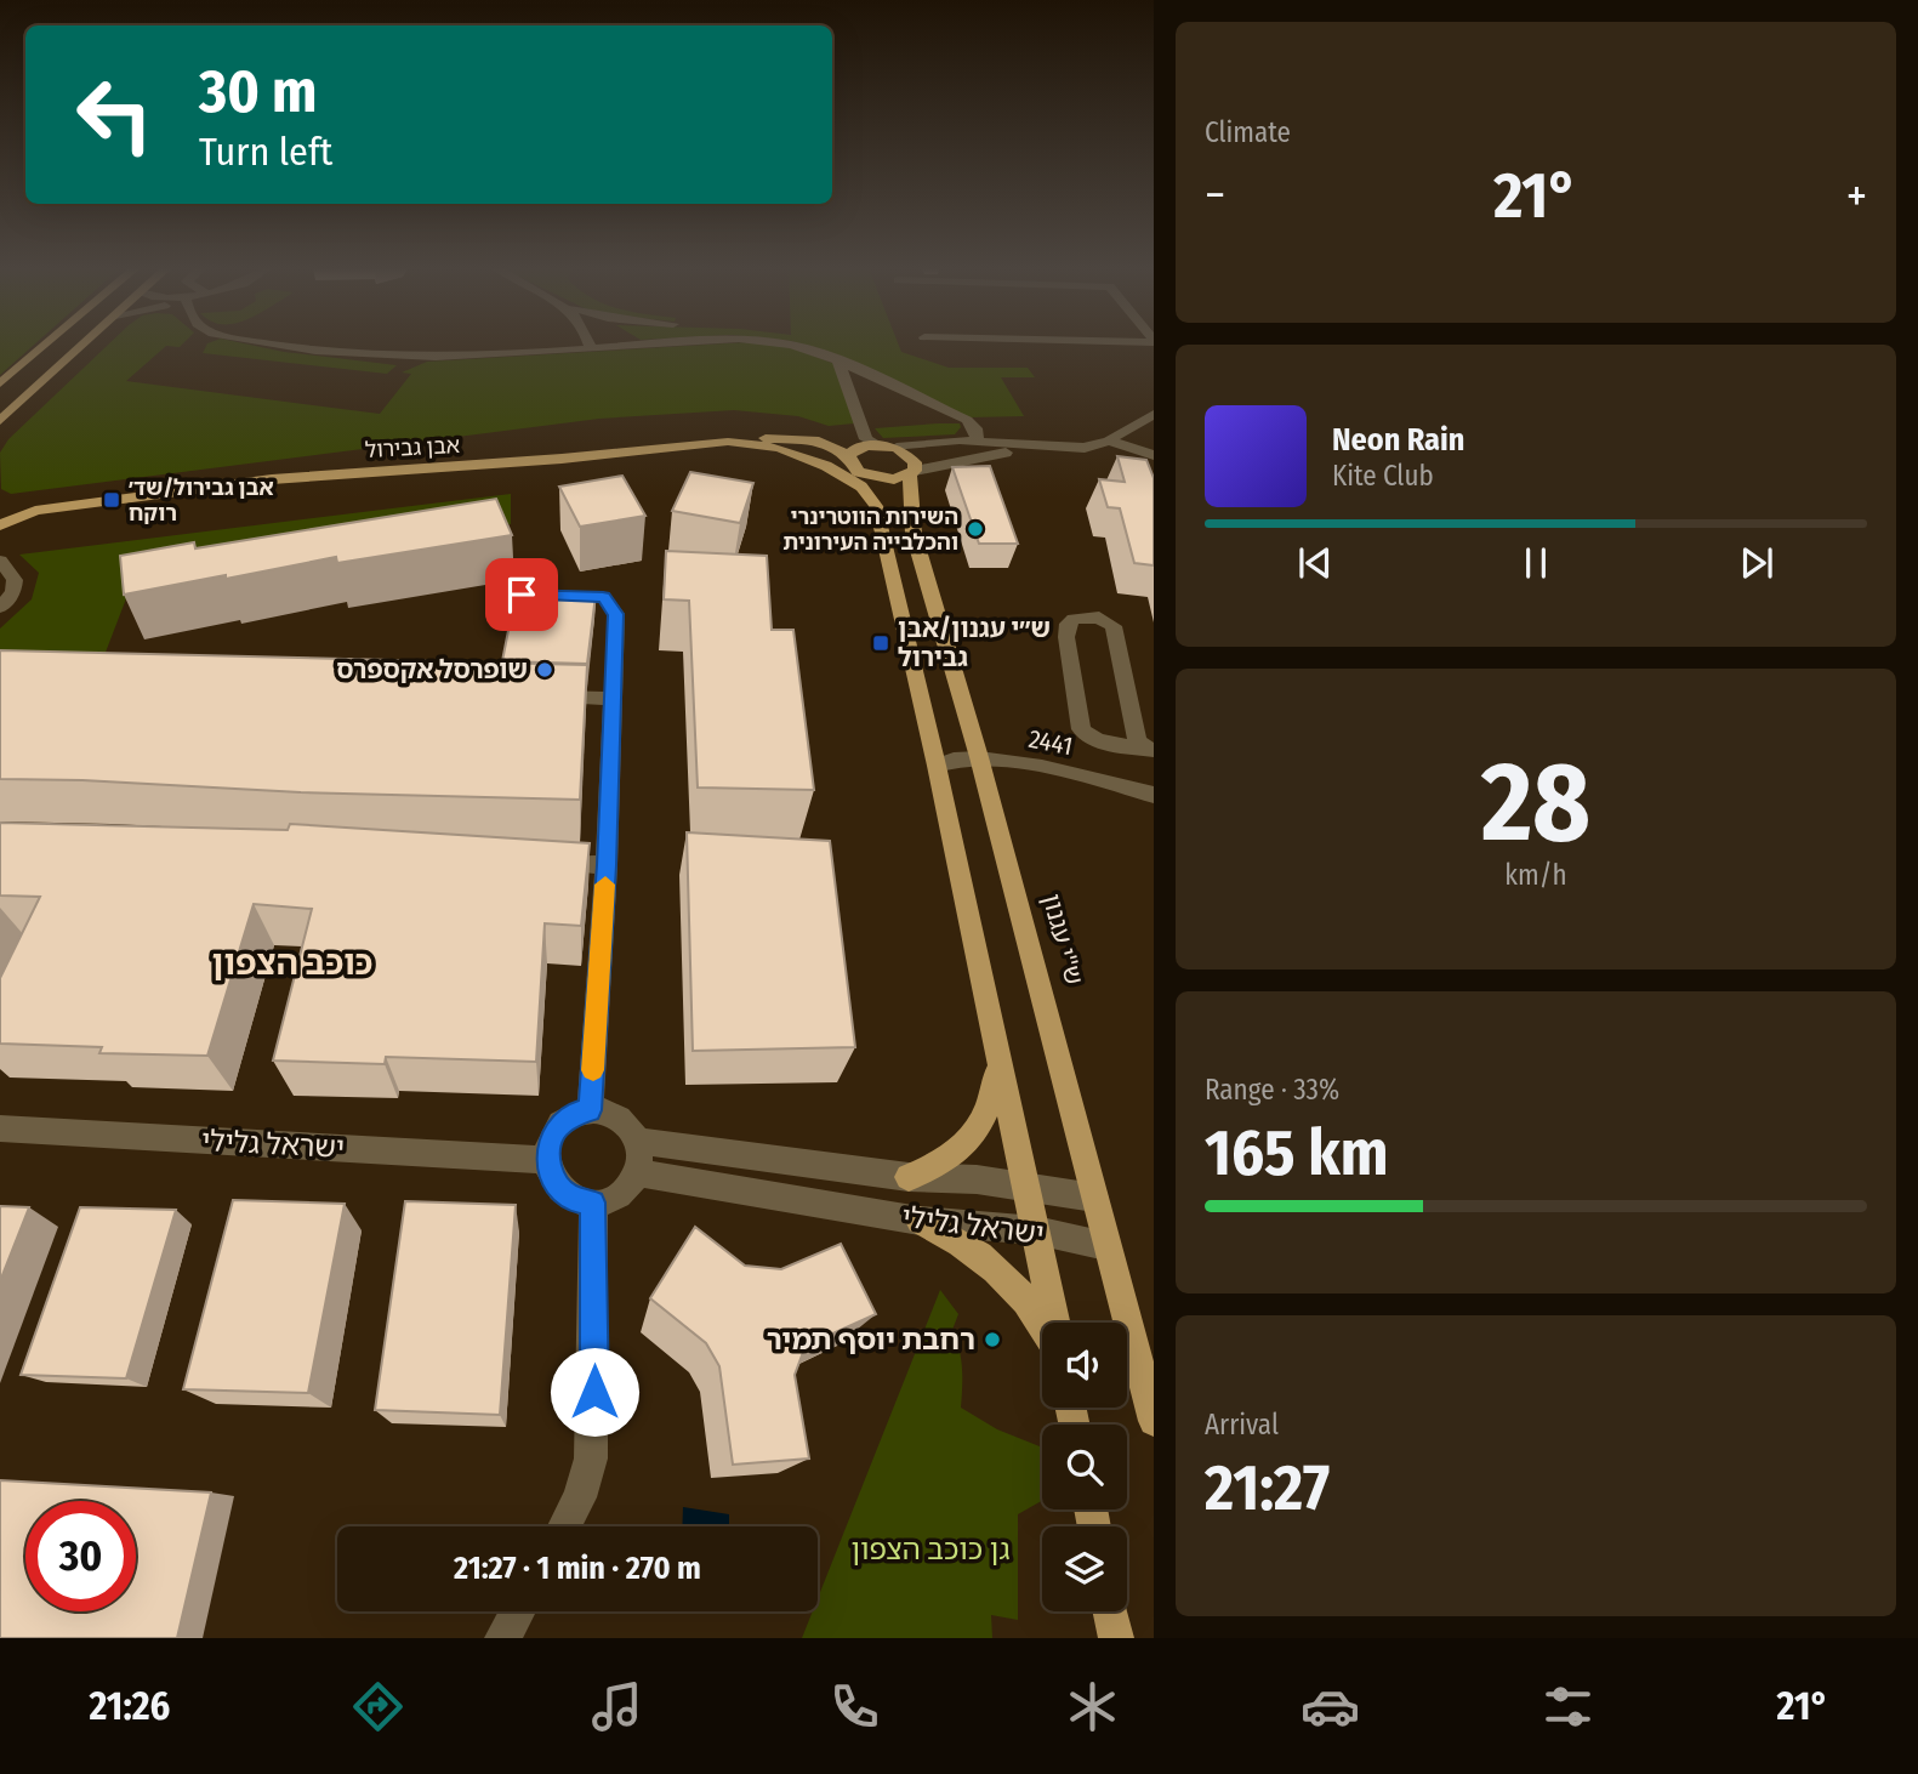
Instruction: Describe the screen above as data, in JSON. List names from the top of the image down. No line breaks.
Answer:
{"streets":{"main road":["אבן גבירול","ש''י עגנון"],"street":["2441","ישראל גלילי"]},"crossings":[["2441","ש''י עגנון"],["ש''י עגנון","ישראל גלילי"]],"districts":["כוכב הצפון"],"parks":["גן כוכב הצפון"],"places":{"transit":["אבן גבירול/שד׳ רוקח","ש״י עגנון/אבן גבירול"],"other":["השירות הווטרינרי והכלבייה העירונית","שופרסל אקספרס","רחבת יוסף תמיר"]},"page":{"tile":["Climate",["28","km/h"],["Range · 33%","165 km"],["Arrival","21:27"]],"turn":["30 m","Turn left"],"heat":["−","21°","+"],"song":["Neon Rain","Kite Club"],"limit":"30","trip":"21:27 · 1 min · 270 m","tabs":["21:26","21°"]}}
